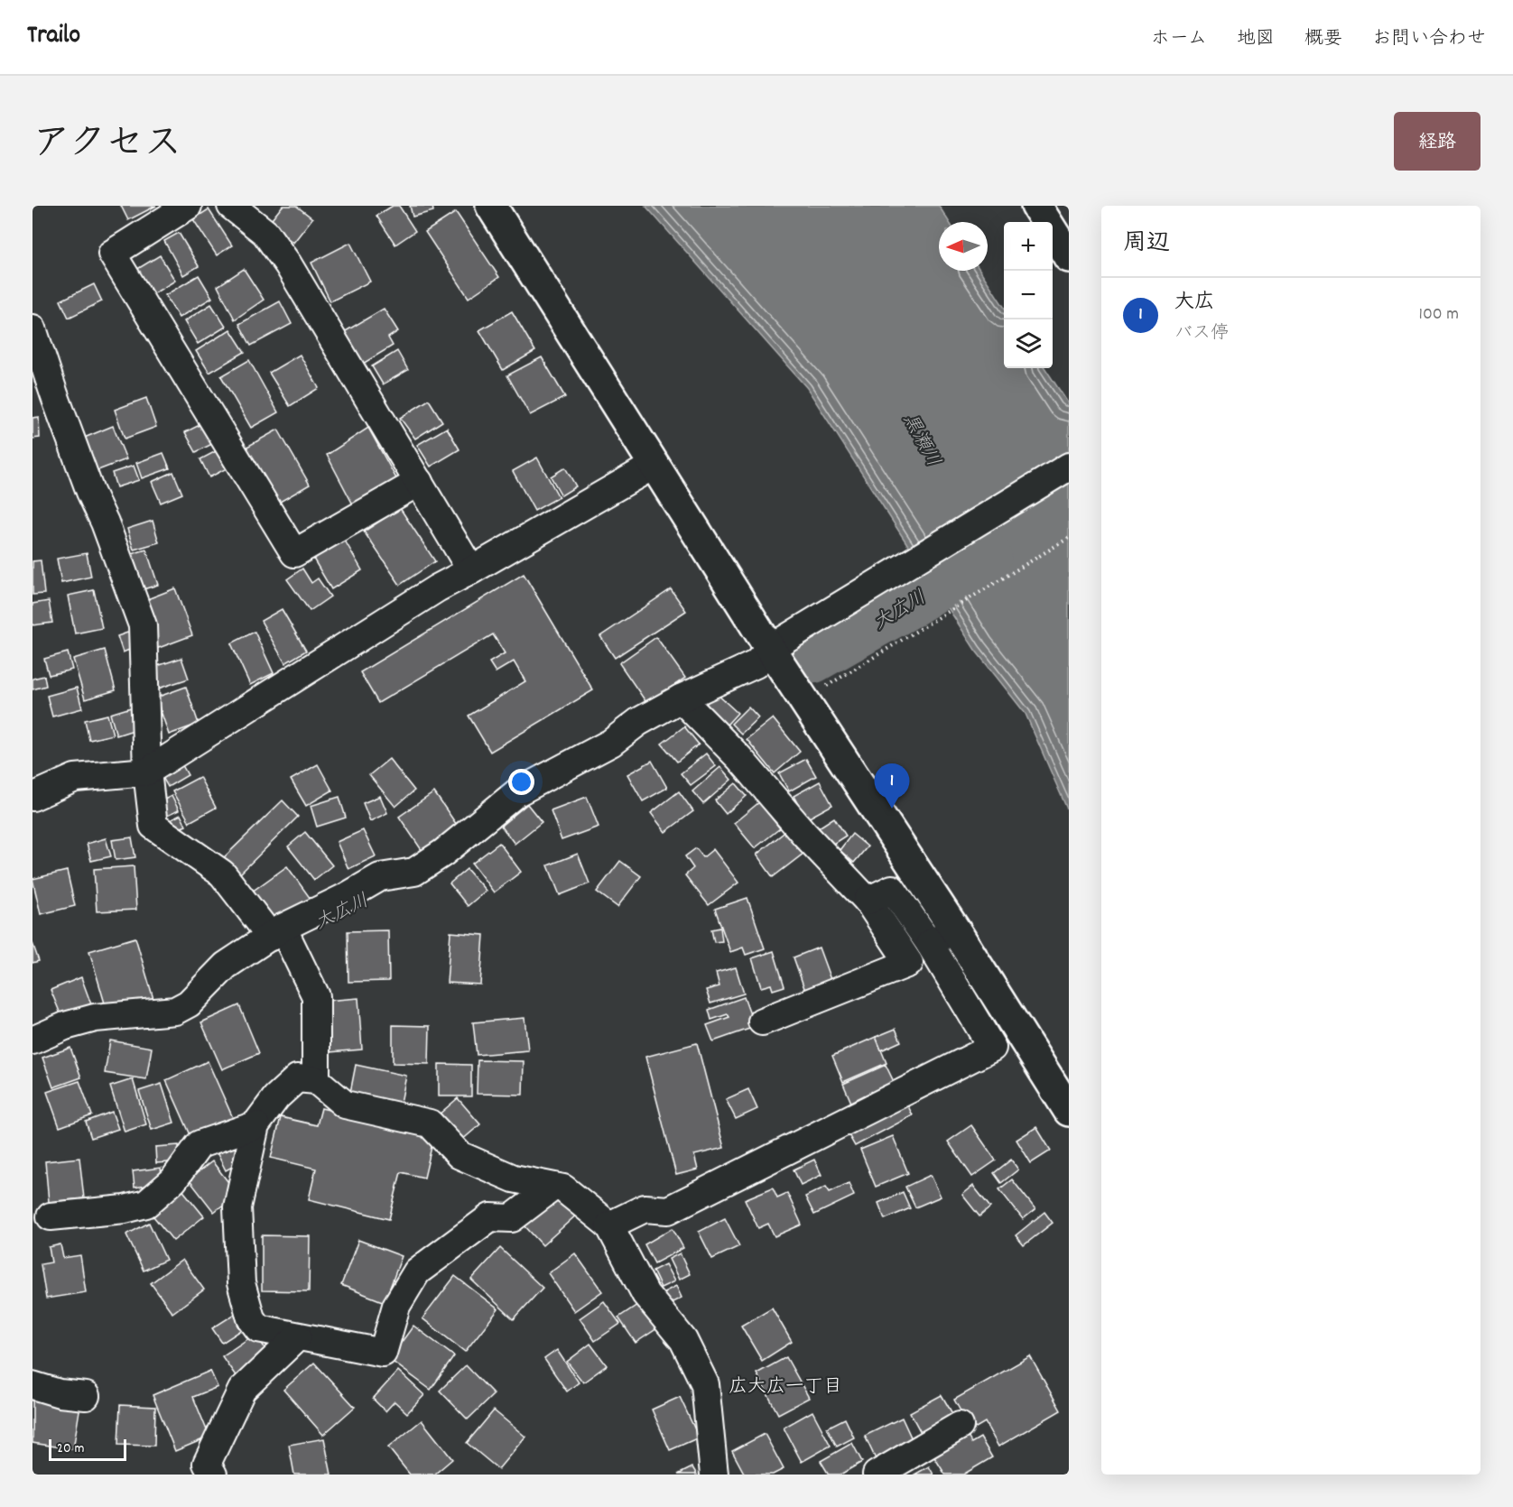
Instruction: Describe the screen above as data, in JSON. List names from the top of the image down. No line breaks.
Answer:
{"districts":["広大広一丁目"],"water":["黒瀬川","大広川"],"scale_bar":"20 m","north":"left","page":{"header":"Trailo","nav":["ホーム","地図","概要","お問い合わせ"],"title":"アクセス","buttons":"経路","heading":"周辺","map_buttons":["+","−"],"list":[{"mark":"1","name":"大広","note":"バス停","value":"100 m"}],"pins":"1","scale":"20 m"}}
